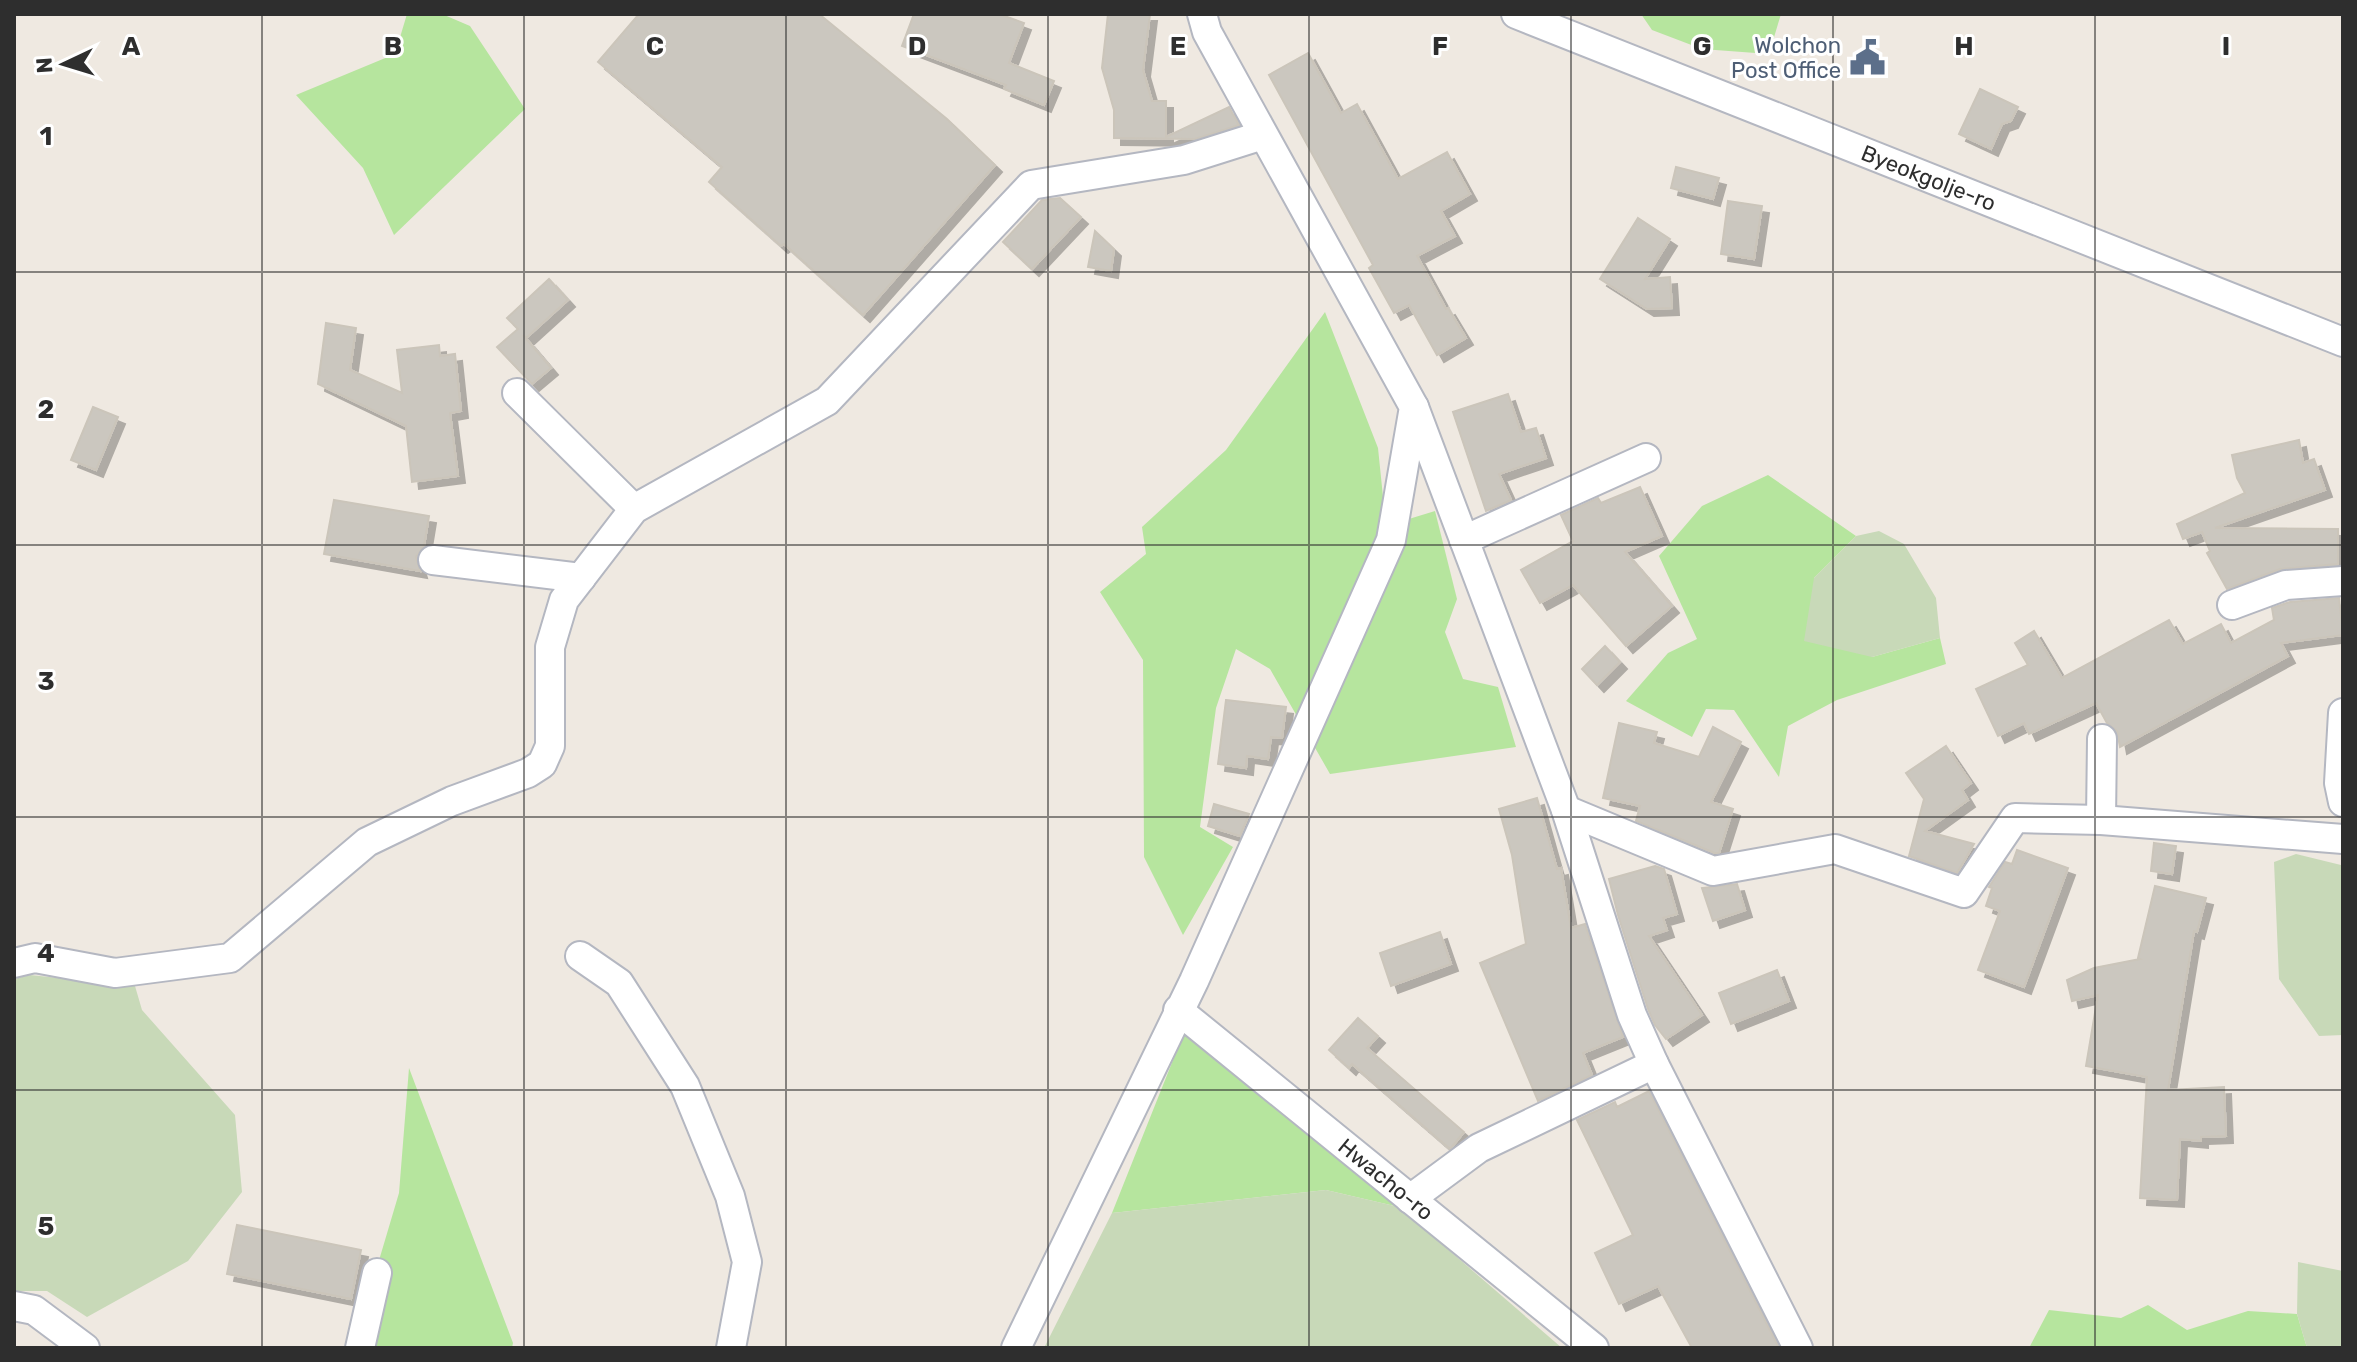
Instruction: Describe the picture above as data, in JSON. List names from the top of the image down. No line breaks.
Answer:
{"streets":{"street":["Byeokgolje-ro","Hwacho-ro"]},"places":{"public building":["Wolchon Post Office"]},"north":"left","grid":{"columns":["A","B","C","D","E","F","G","H","I"],"rows":["1","2","3","4","5"]}}
